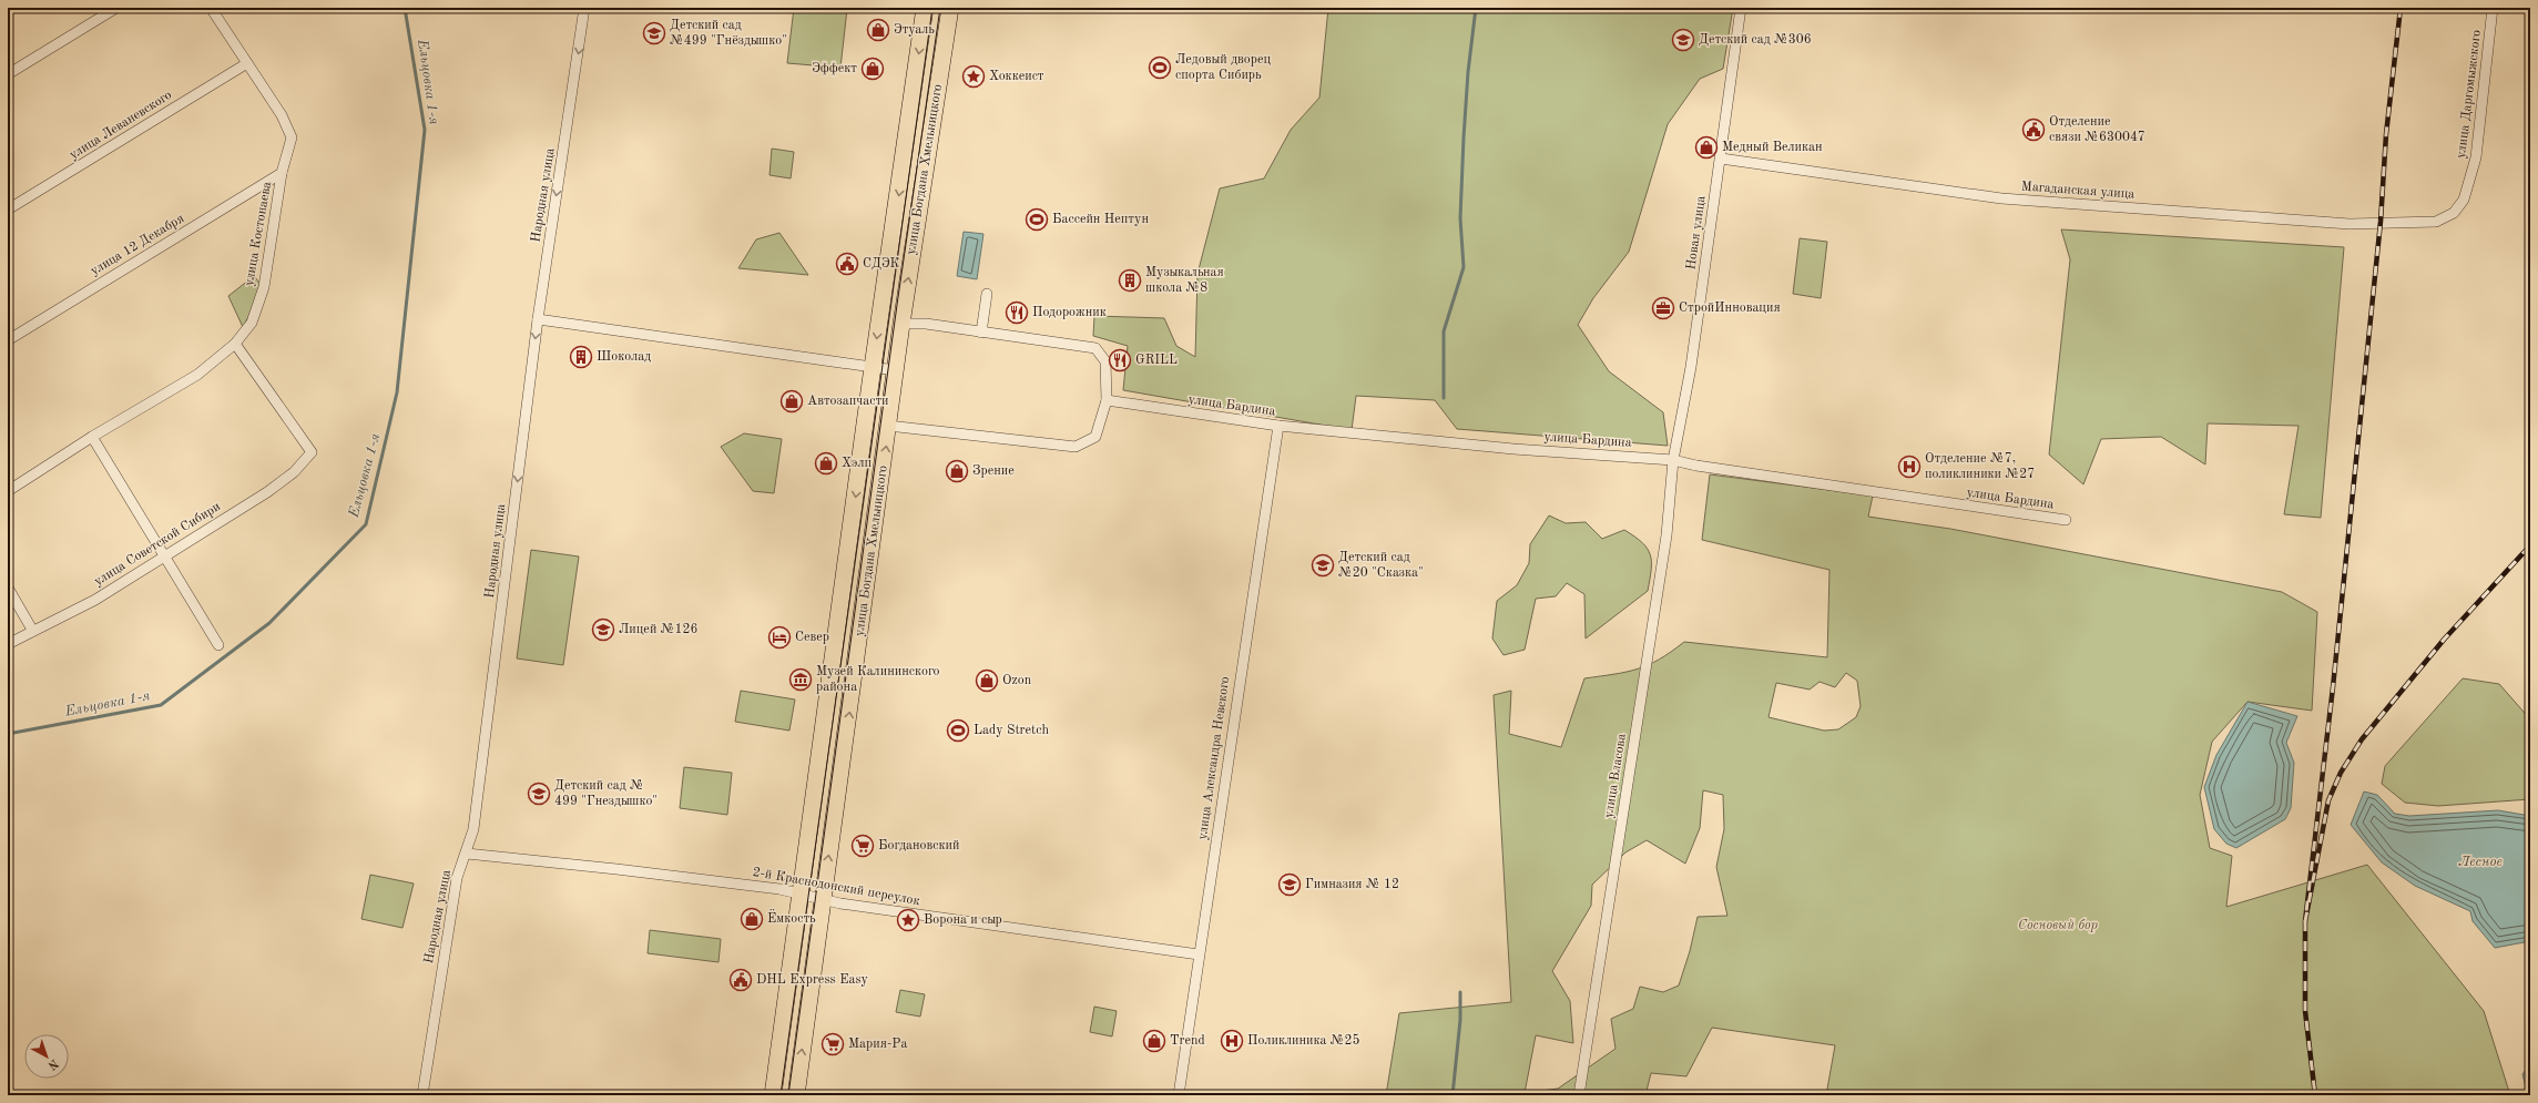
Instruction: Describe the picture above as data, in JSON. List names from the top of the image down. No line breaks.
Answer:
{"streets":{"highway":["улица Богдана Хмельницкого"],"street":["улица Даргомыжского","улица Леваневского","Магаданская улица","Народная улица","Новая улица","улица Костонаева","улица 12 Декабря","улица Бардина","улица Советской Сибири","улица Александра Невского","улица Власова","2-й Краснодонский переулок"]},"crossings":[["улица Даргомыжского","Магаданская улица"],["улица Леваневского","улица Костонаева"],["улица Богдана Хмельницкого","2-й Краснодонский переулок"],["Магаданская улица","Новая улица"],["Народная улица","2-й Краснодонский переулок"],["Новая улица","улица Бардина"],["Новая улица","улица Власова"],["улица Костонаева","улица 12 Декабря"],["улица Костонаева","улица Советской Сибири"],["улица Бардина","улица Александра Невского"],["улица Бардина","улица Власова"],["улица Александра Невского","2-й Краснодонский переулок"]],"one_way":["Народная улица"],"water":["Ельцовка 1-я","Лесное"],"parks":["Сосновый бор"],"places":{"shop":["Этуаль","Эффект","Медный Великан","Автозапчасти","Хэлп","Зрение","Ozon","Ёмкость","Trend"],"school or university":["Детский сад №499 \"Гнёздышко\"","Детский сад №306","Детский сад №20 \"Сказка\"","Лицей №126","Детский сад № 499 \"Гнездышко\"","Гимназия № 12"],"sports":["Ледовый дворец спорта Сибирь","Бассейн Нептун","Lady Stretch"],"place":["Хоккеист","Ворона и сыр"],"public building":["Отделение связи №630047","СДЭК","DHL Express Easy"],"building":["Музыкальная школа №8","Шоколад"],"office":["СтройИнновация"],"restaurant":["Подорожник","GRILL"],"hospital":["Отделение №7, поликлиники №27","Поликлиника №25"],"hotel":["Север"],"museum":["Музей Калининского района"],"supermarket":["Богдановский","Мария-Ра"]},"north":"bottom right"}
